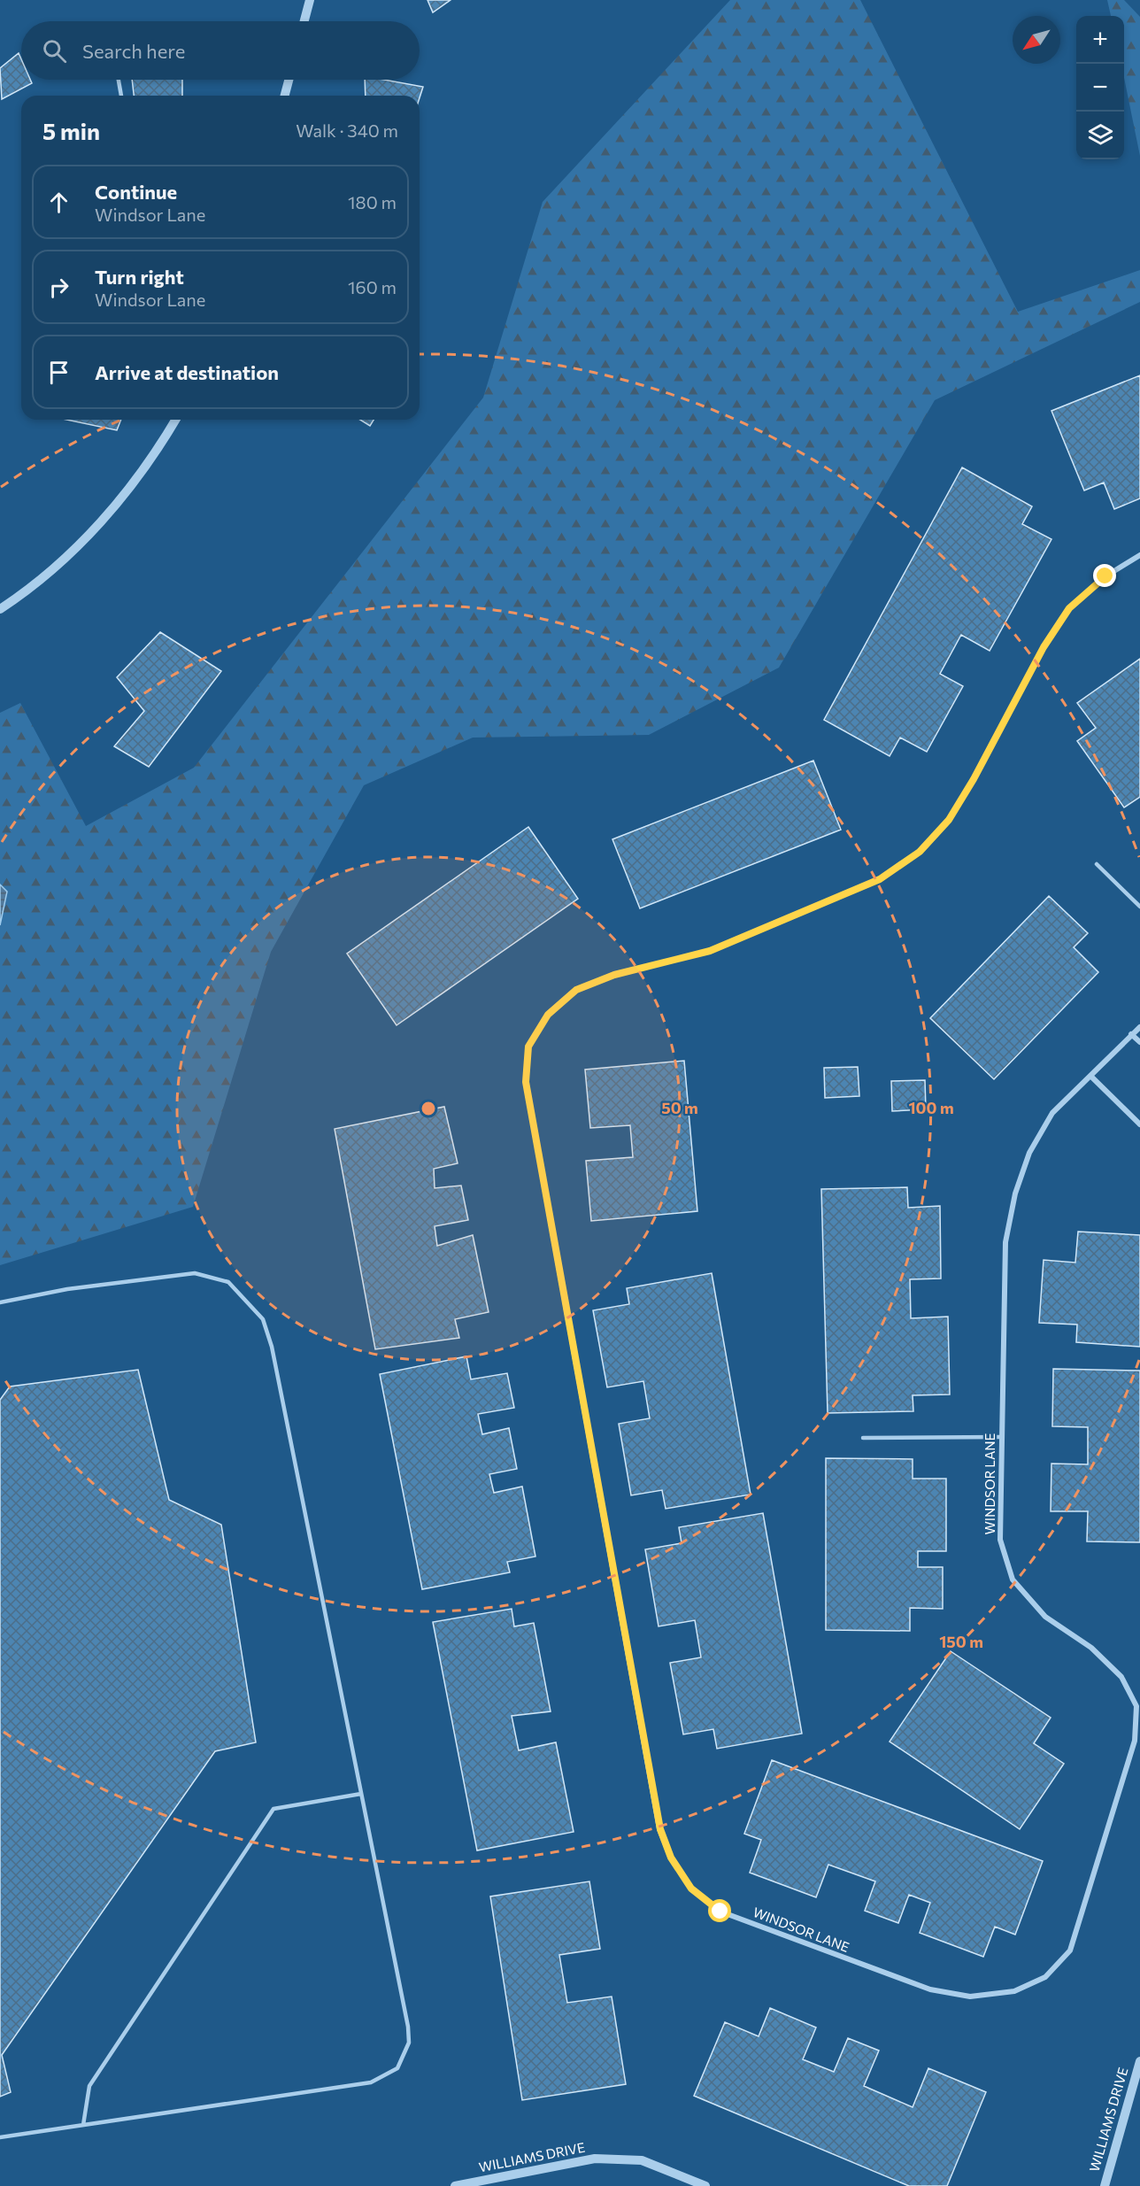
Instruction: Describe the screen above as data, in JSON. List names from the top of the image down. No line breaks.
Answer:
{"streets":{"street":["WINDSOR LANE","WILLIAMS DRIVE"]},"north":"bottom left","page":{"map_buttons":["+","−"],"search":"Search here","heading":["5 min","Walk · 340 m"],"list":[["Continue","Windsor Lane","180 m"],["Turn right","Windsor Lane","160 m"],"Arrive at destination"]},"rings":["50 m","100 m","150 m"]}
